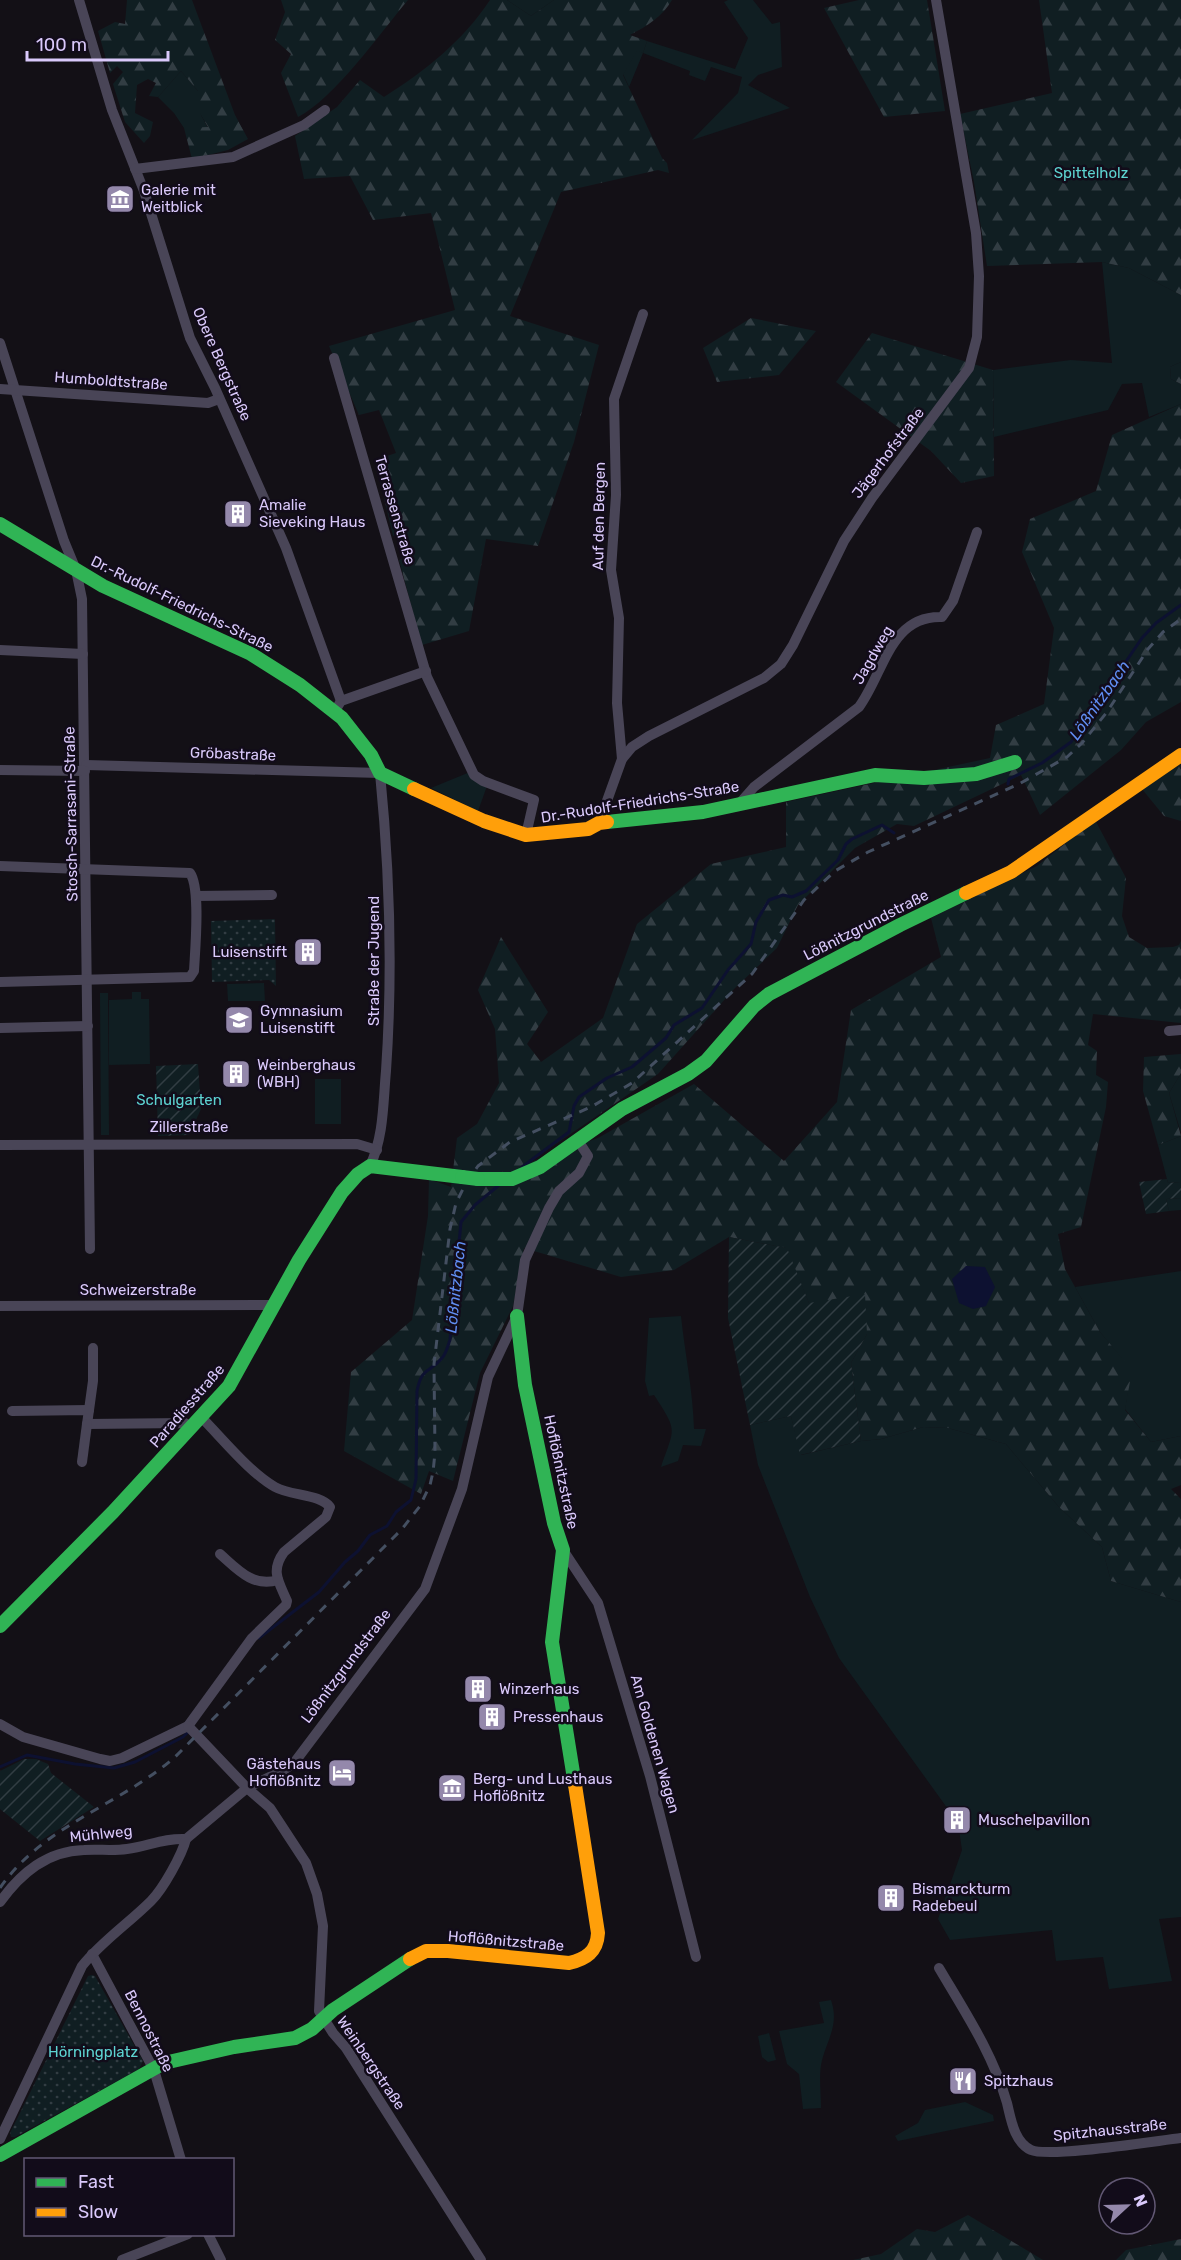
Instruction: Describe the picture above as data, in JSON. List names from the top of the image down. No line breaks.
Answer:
{"streets":{"street":["Obere Bergstraße","Humboldtstraße","Jägerhofstraße","Terrassenstraße","Auf den Bergen","Dr.-Rudolf-Friedrichs-Straße","Jagdweg","Gröbastraße","Stosch-Sarrasani-Straße","Lößnitzgrundstraße","Straße der Jugend","Zillerstraße","Schweizerstraße","Paradiesstraße","Hoflößnitzstraße","Am Goldenen Wagen","Mühlweg","Bennostraße","Weinbergstraße","Spitzhausstraße"]},"crossings":[["Obere Bergstraße","Humboldtstraße"],["Obere Bergstraße","Dr.-Rudolf-Friedrichs-Straße"],["Humboldtstraße","Stosch-Sarrasani-Straße"],["Jägerhofstraße","Auf den Bergen"],["Jägerhofstraße","Dr.-Rudolf-Friedrichs-Straße"],["Terrassenstraße","Dr.-Rudolf-Friedrichs-Straße"],["Dr.-Rudolf-Friedrichs-Straße","Jagdweg"],["Dr.-Rudolf-Friedrichs-Straße","Gröbastraße"],["Dr.-Rudolf-Friedrichs-Straße","Stosch-Sarrasani-Straße"],["Dr.-Rudolf-Friedrichs-Straße","Straße der Jugend"],["Gröbastraße","Stosch-Sarrasani-Straße"],["Gröbastraße","Straße der Jugend"],["Stosch-Sarrasani-Straße","Zillerstraße"],["Lößnitzgrundstraße","Paradiesstraße"],["Lößnitzgrundstraße","Hoflößnitzstraße"],["Lößnitzgrundstraße","Mühlweg"],["Lößnitzgrundstraße","Bennostraße"],["Lößnitzgrundstraße","Weinbergstraße"],["Straße der Jugend","Zillerstraße"],["Straße der Jugend","Paradiesstraße"],["Zillerstraße","Paradiesstraße"],["Schweizerstraße","Paradiesstraße"],["Hoflößnitzstraße","Am Goldenen Wagen"],["Hoflößnitzstraße","Bennostraße"],["Hoflößnitzstraße","Weinbergstraße"]],"water":["Lößnitzbach"],"parks":["Spittelholz","Schulgarten","Hörningplatz"],"places":{"museum":["Galerie mit Weitblick","Berg- und Lusthaus Hoflößnitz"],"building":["Amalie Sieveking Haus","Luisenstift","Weinberghaus (WBH)","Winzerhaus","Pressenhaus","Muschelpavillon","Bismarckturm Radebeul"],"school or university":["Gymnasium Luisenstift"],"hotel":["Gästehaus Hoflößnitz"],"restaurant":["Spitzhaus"]},"legend":["Fast","Slow"],"scale_bar":"100 m","north":"right"}
